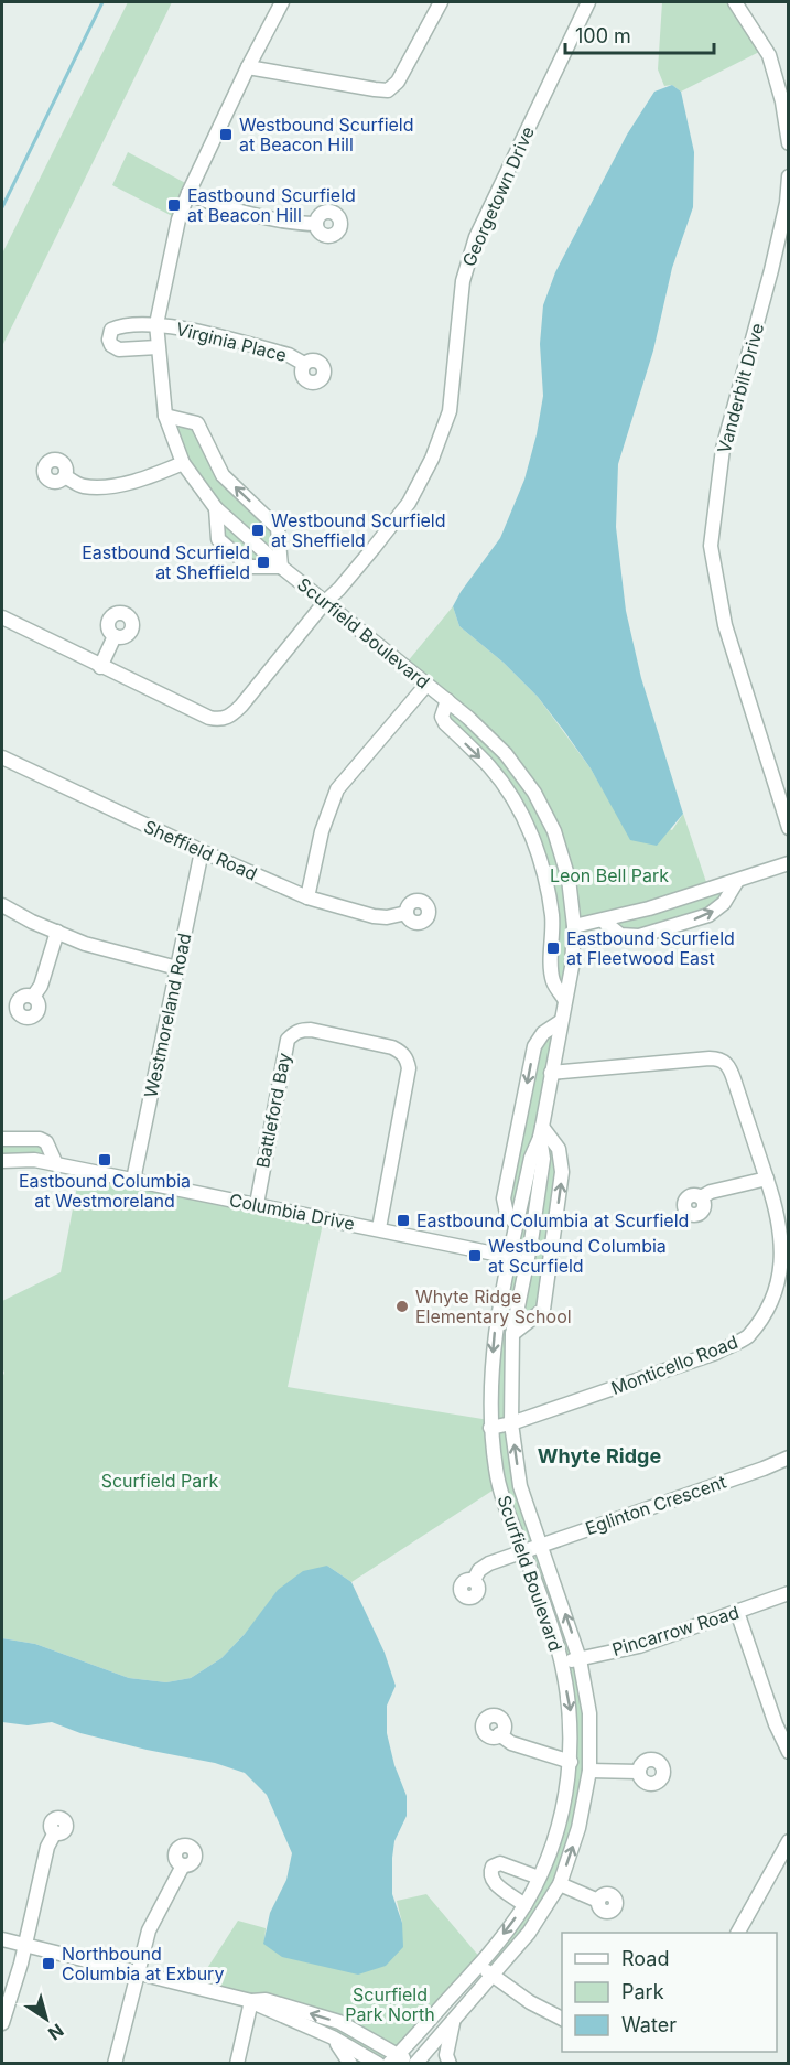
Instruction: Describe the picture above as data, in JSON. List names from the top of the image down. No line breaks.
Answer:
{"streets":{"street":["Georgetown Drive","Virginia Place","Vanderbilt Drive","Scurfield Boulevard","Sheffield Road","Westmoreland Road","Battleford Bay","Columbia Drive","Monticello Road","Eglinton Crescent","Pincarrow Road"]},"crossings":[["Georgetown Drive","Scurfield Boulevard"],["Virginia Place","Scurfield Boulevard"],["Scurfield Boulevard","Columbia Drive"],["Scurfield Boulevard","Monticello Road"],["Scurfield Boulevard","Eglinton Crescent"],["Scurfield Boulevard","Pincarrow Road"],["Sheffield Road","Westmoreland Road"],["Westmoreland Road","Columbia Drive"],["Battleford Bay","Columbia Drive"]],"districts":["Whyte Ridge"],"parks":["Leon Bell Park","Scurfield Park","Scurfield Park North"],"places":{"transit":["Westbound Scurfield at Beacon Hill","Eastbound Scurfield at Beacon Hill","Westbound Scurfield at Sheffield","Eastbound Scurfield at Sheffield","Eastbound Scurfield at Fleetwood East","Eastbound Columbia at Westmoreland","Eastbound Columbia at Scurfield","Westbound Columbia at Scurfield","Northbound Columbia at Exbury"],"other":["Whyte Ridge Elementary School"]},"legend":["Road","Park","Water"],"scale_bar":"100 m","north":"bottom right"}
